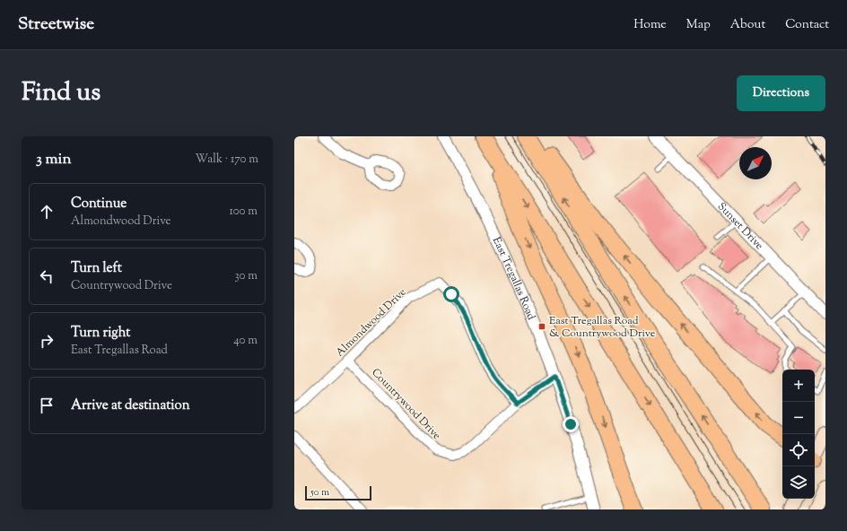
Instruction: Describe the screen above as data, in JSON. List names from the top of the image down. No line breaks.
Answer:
{"streets":{"street":["Sunset Drive","East Tregallas Road","Almondwood Drive","Countrywood Drive"]},"crossings":[["East Tregallas Road","Countrywood Drive"],["Almondwood Drive","Countrywood Drive"]],"places":{"transit":["East Tregallas Road & Countrywood Drive"]},"scale_bar":"50 m","north":"top right","page":{"header":"Streetwise","nav":["Home","Map","About","Contact"],"title":"Find us","buttons":"Directions","heading":["3 min","Walk · 170 m"],"list":[["Continue","Almondwood Drive","100 m"],["Turn left","Countrywood Drive","30 m"],["Turn right","East Tregallas Road","40 m"],"Arrive at destination"],"map_buttons":["+","−"],"scale":"50 m"}}
